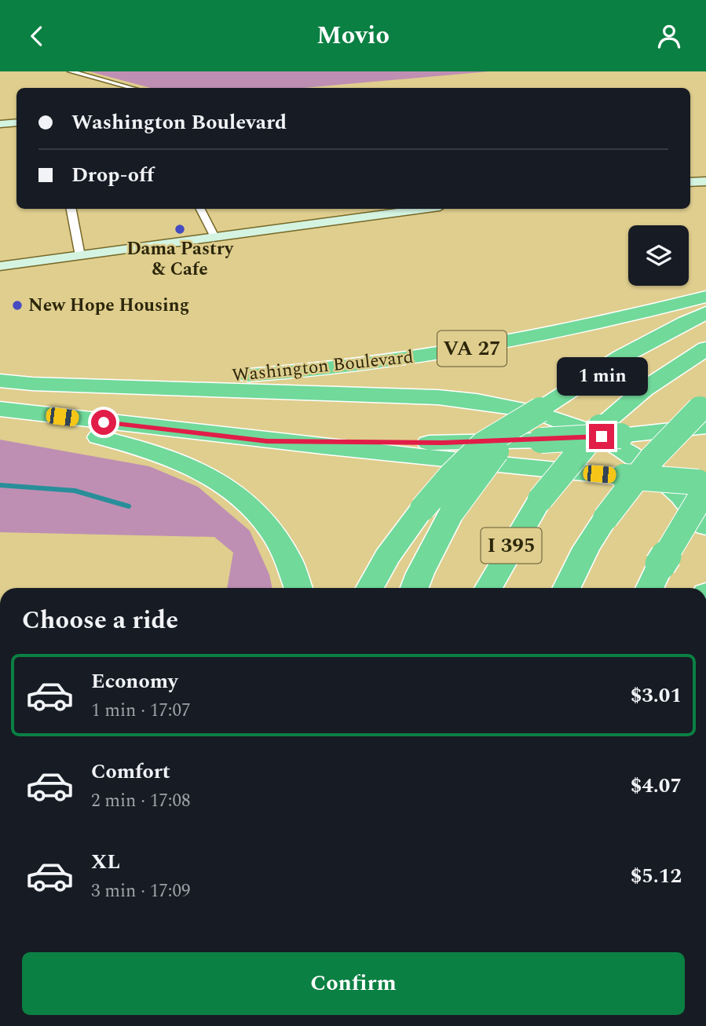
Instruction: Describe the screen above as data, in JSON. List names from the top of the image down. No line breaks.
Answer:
{"streets":{"highway":["VA 27","Washington Boulevard","I 395"]},"crossings":[["VA 27","Washington Boulevard"]],"places":["Dama Pastry & Cafe","New Hope Housing"],"page":{"header":"Movio","banner":["Washington Boulevard","Drop-off"],"bubble":"1 min","heading":"Choose a ride","list":[{"name":"Economy","note":"1 min · 17:07","value":"$3.01"},{"name":"Comfort","note":"2 min · 17:08","value":"$4.07"},{"name":"XL","note":"3 min · 17:09","value":"$5.12"}],"buttons":"Confirm"}}
